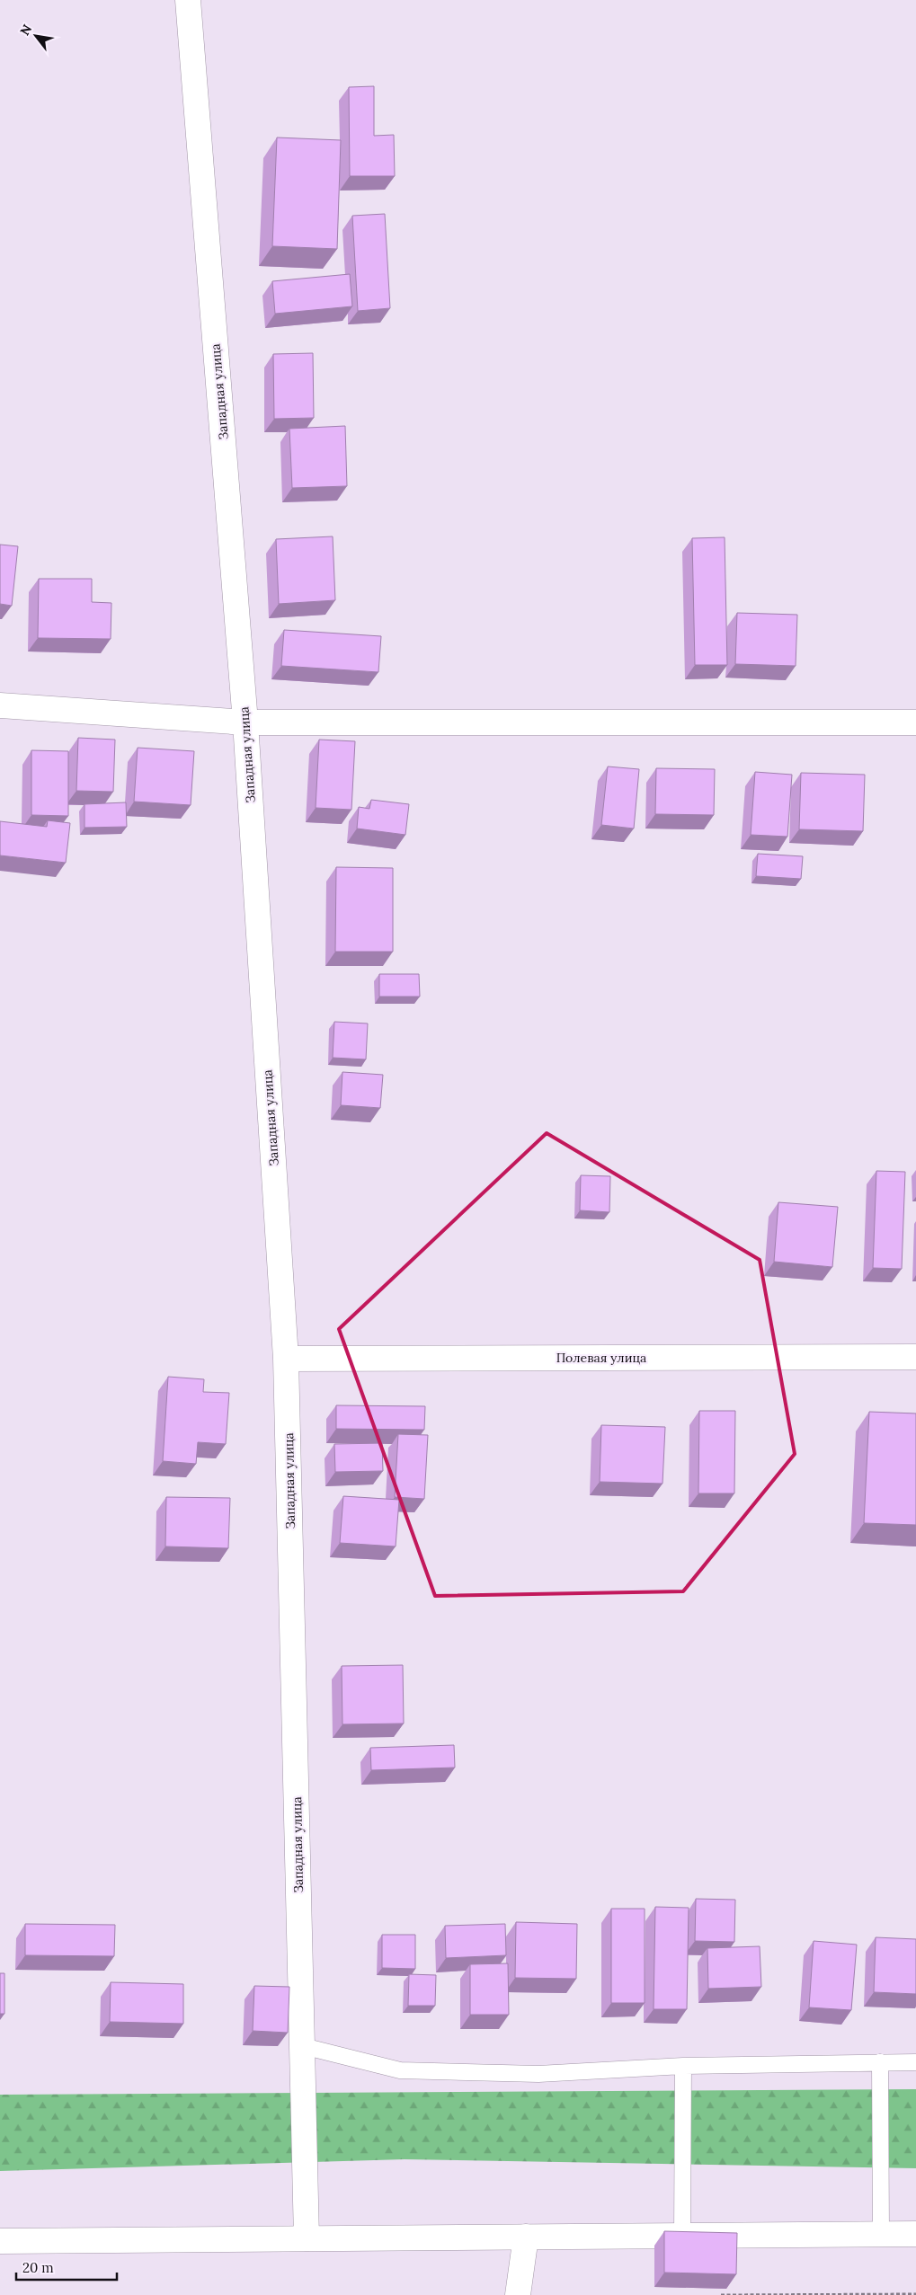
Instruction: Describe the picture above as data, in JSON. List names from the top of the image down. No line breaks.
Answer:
{"streets":{"street":["Западная улица","Полевая улица"]},"crossings":[["Западная улица","Полевая улица"]],"scale_bar":"20 m","north":"top left"}
